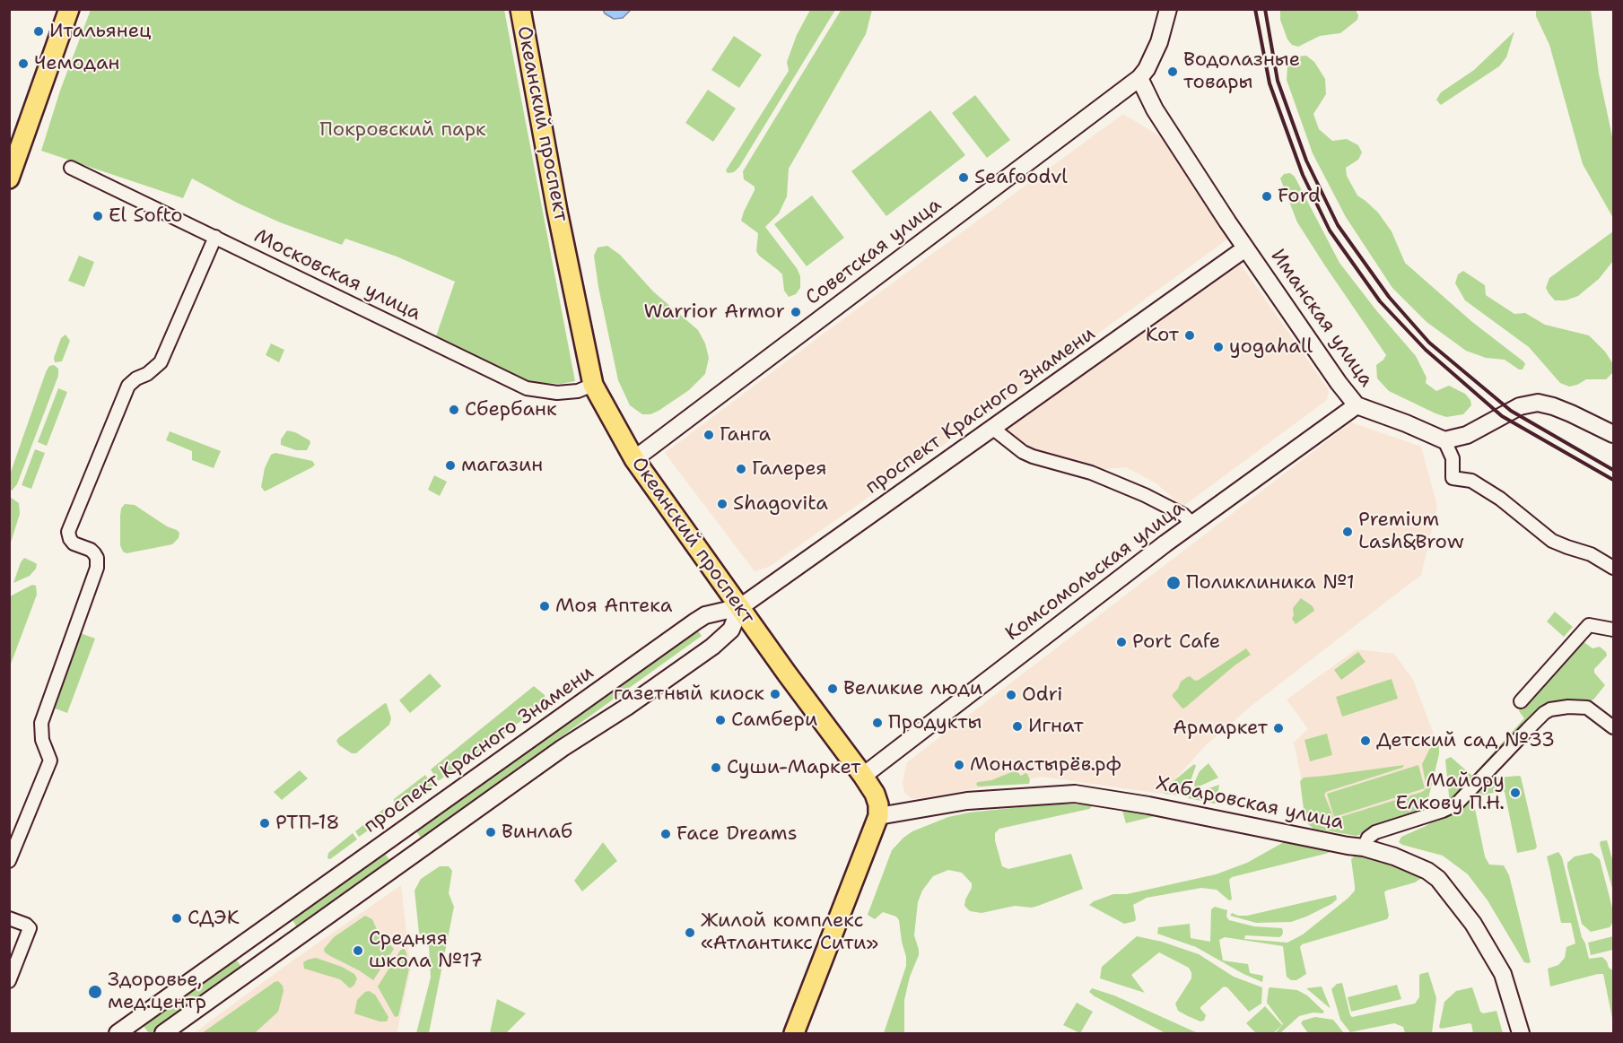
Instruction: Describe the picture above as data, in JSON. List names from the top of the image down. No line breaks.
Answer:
{"streets":{"main road":["Океанский проспект","Советская улица","Иманская улица","проспект Красного Знамени","Комсомольская улица","Хабаровская улица"],"street":["Московская улица"]},"crossings":[["Океанский проспект","Советская улица"],["Океанский проспект","Московская улица"],["Океанский проспект","проспект Красного Знамени"],["Океанский проспект","Комсомольская улица"],["Океанский проспект","Хабаровская улица"],["Советская улица","Иманская улица"],["Иманская улица","проспект Красного Знамени"],["Иманская улица","Комсомольская улица"]],"parks":["Покровский парк"],"places":["Итальянец","Чемодан","Водолазные товары","Seafoodvl","Ford","El Softo","Warrior Armor","Кот","yogahall","Сбербанк","Ганга","магазин","Галерея","Shagovita","Premium Lash&Brow","Поликлиника №1","Моя Аптека","Port Cafe","Великие люди","газетный киоск","Odri","Самбери","Продукты","Игнат","Армаркет","Детский сад №33","Монастырёв.рф","Суши-Маркет","Майору Елкову П.Н.","РТП-18","Винлаб","Face Dreams","СДЭК","Жилой комплекс «Атлантикс Сити»","Средняя школа №17","Здоровье, мед.центр"]}
